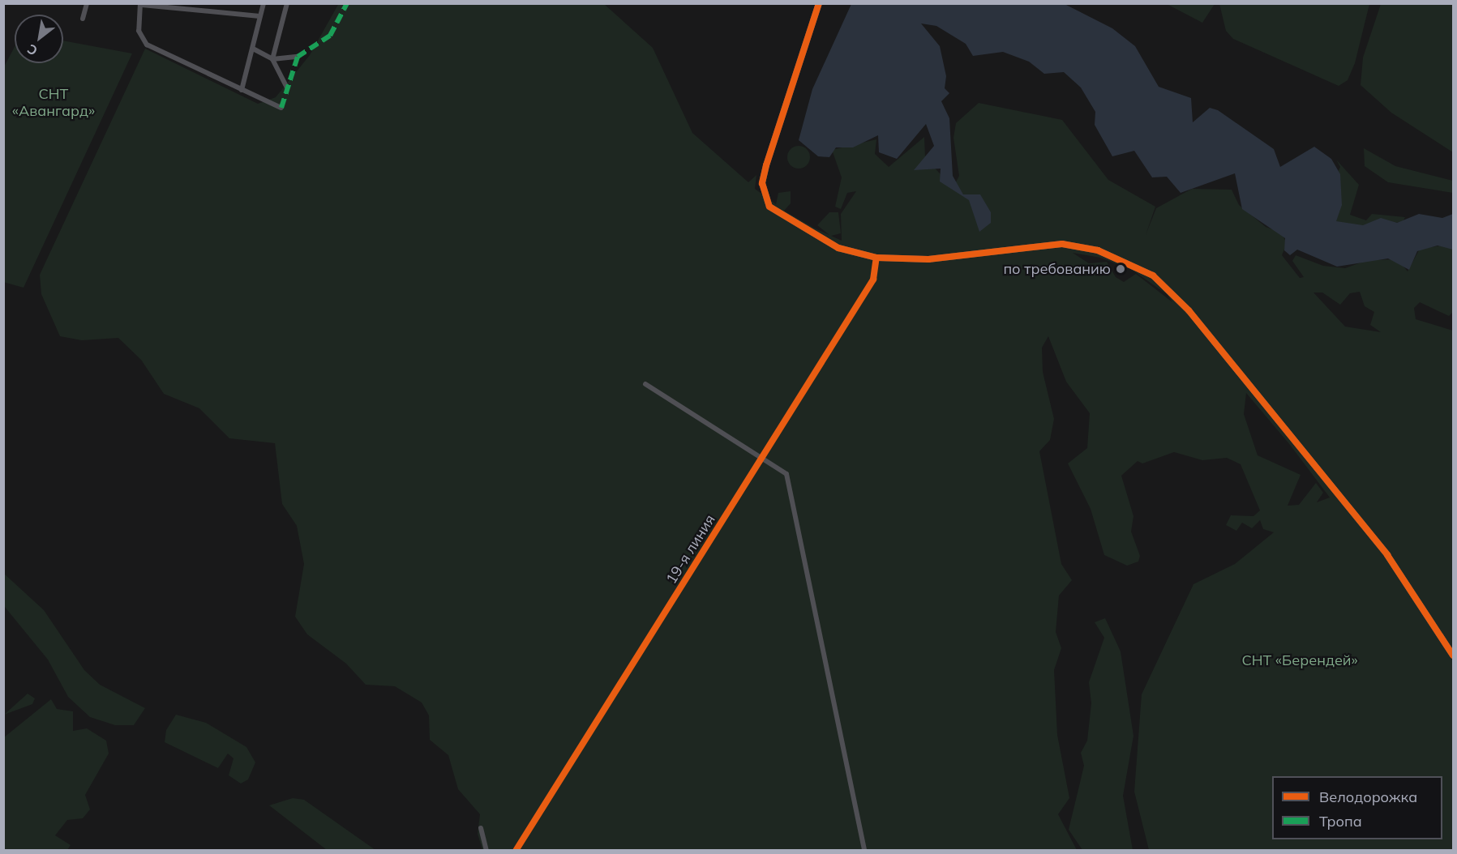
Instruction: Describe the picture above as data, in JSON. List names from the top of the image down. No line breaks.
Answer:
{"streets":{"street":["19-я линия"]},"parks":["СНТ «Авангард»","СНТ «Берендей»"],"places":["по требованию"],"legend":["Велодорожка","Тропа"],"north":"bottom left"}
